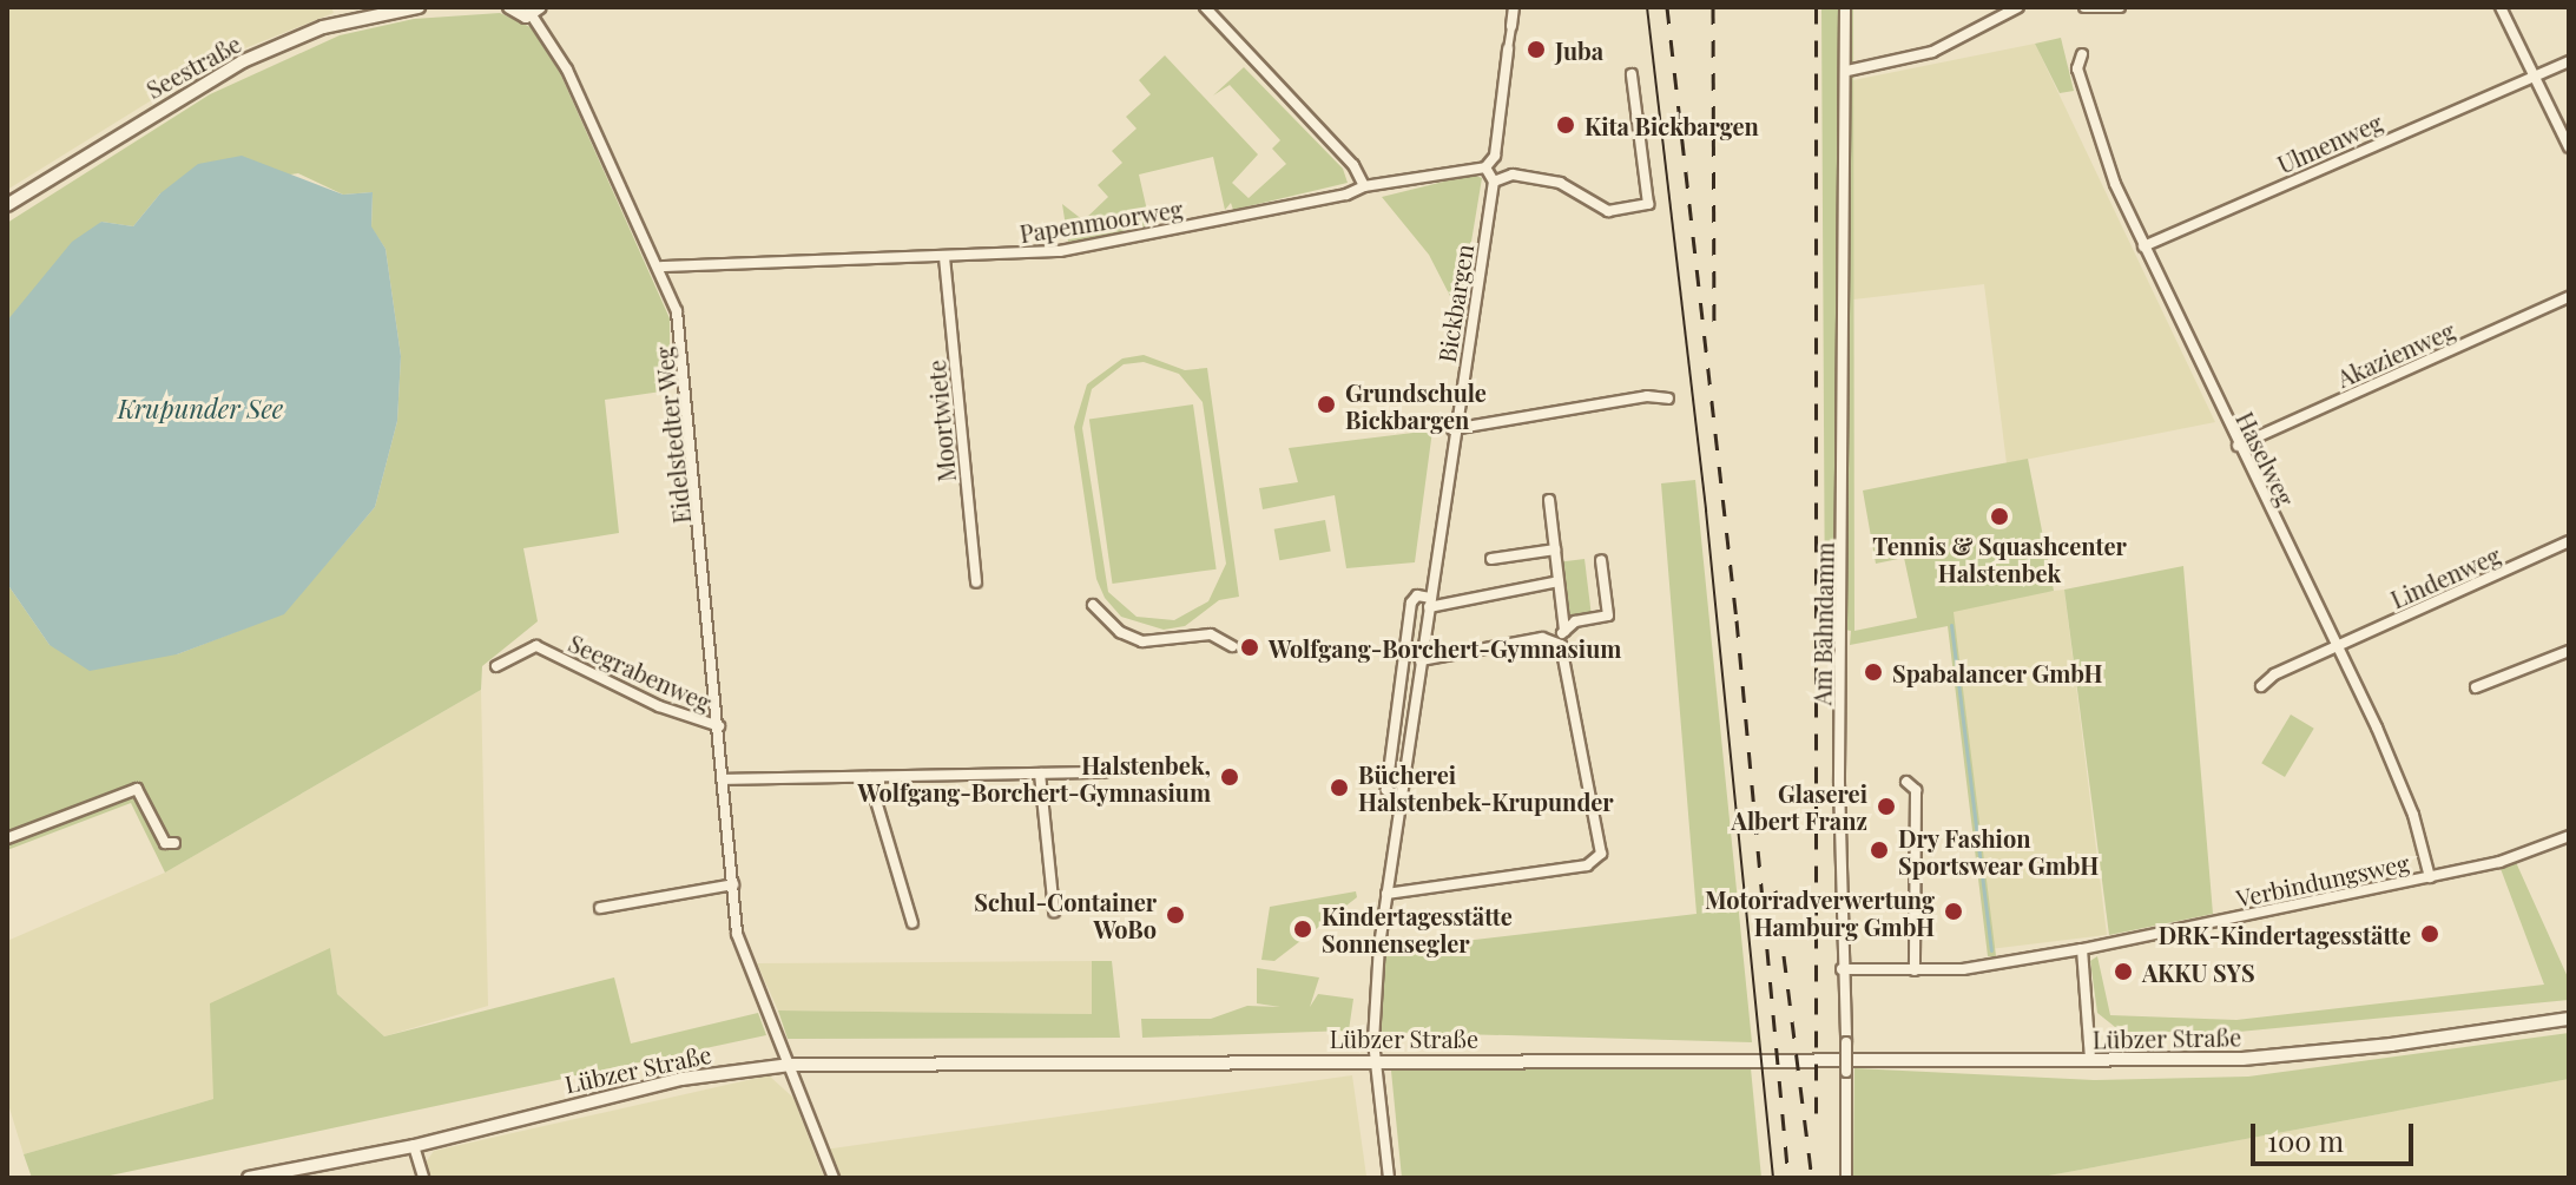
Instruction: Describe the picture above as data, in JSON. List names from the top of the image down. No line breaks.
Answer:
{"streets":{"street":["Seestraße","Ulmenweg","Papenmoorweg","Bickbargen","Akazienweg","Moortwiete","Eidelstedter Weg","Haselweg","Lindenweg","Am Bahndamm","Seegrabenweg","Verbindungsweg","Lübzer Straße"]},"crossings":[["Ulmenweg","Haselweg"],["Papenmoorweg","Moortwiete"],["Papenmoorweg","Eidelstedter Weg"],["Bickbargen","Lübzer Straße"],["Akazienweg","Haselweg"],["Eidelstedter Weg","Seegrabenweg"],["Eidelstedter Weg","Lübzer Straße"],["Haselweg","Lindenweg"],["Haselweg","Verbindungsweg"],["Am Bahndamm","Verbindungsweg"]],"water":["Krupunder See"],"places":["Juba","Kita Bickbargen","Grundschule Bickbargen","Tennis & Squashcenter Halstenbek","Wolfgang-Borchert-Gymnasium","Spabalancer GmbH","Halstenbek, Wolfgang-Borchert-Gymnasium","Bücherei Halstenbek-Krupunder","Glaserei Albert Franz","Dry Fashion Sportswear GmbH","Motorradverwertung Hamburg GmbH","Schul-Container WoBo","Kindertagesstätte Sonnensegler","DRK-Kindertagesstätte","AKKU SYS"],"scale_bar":"100 m"}
